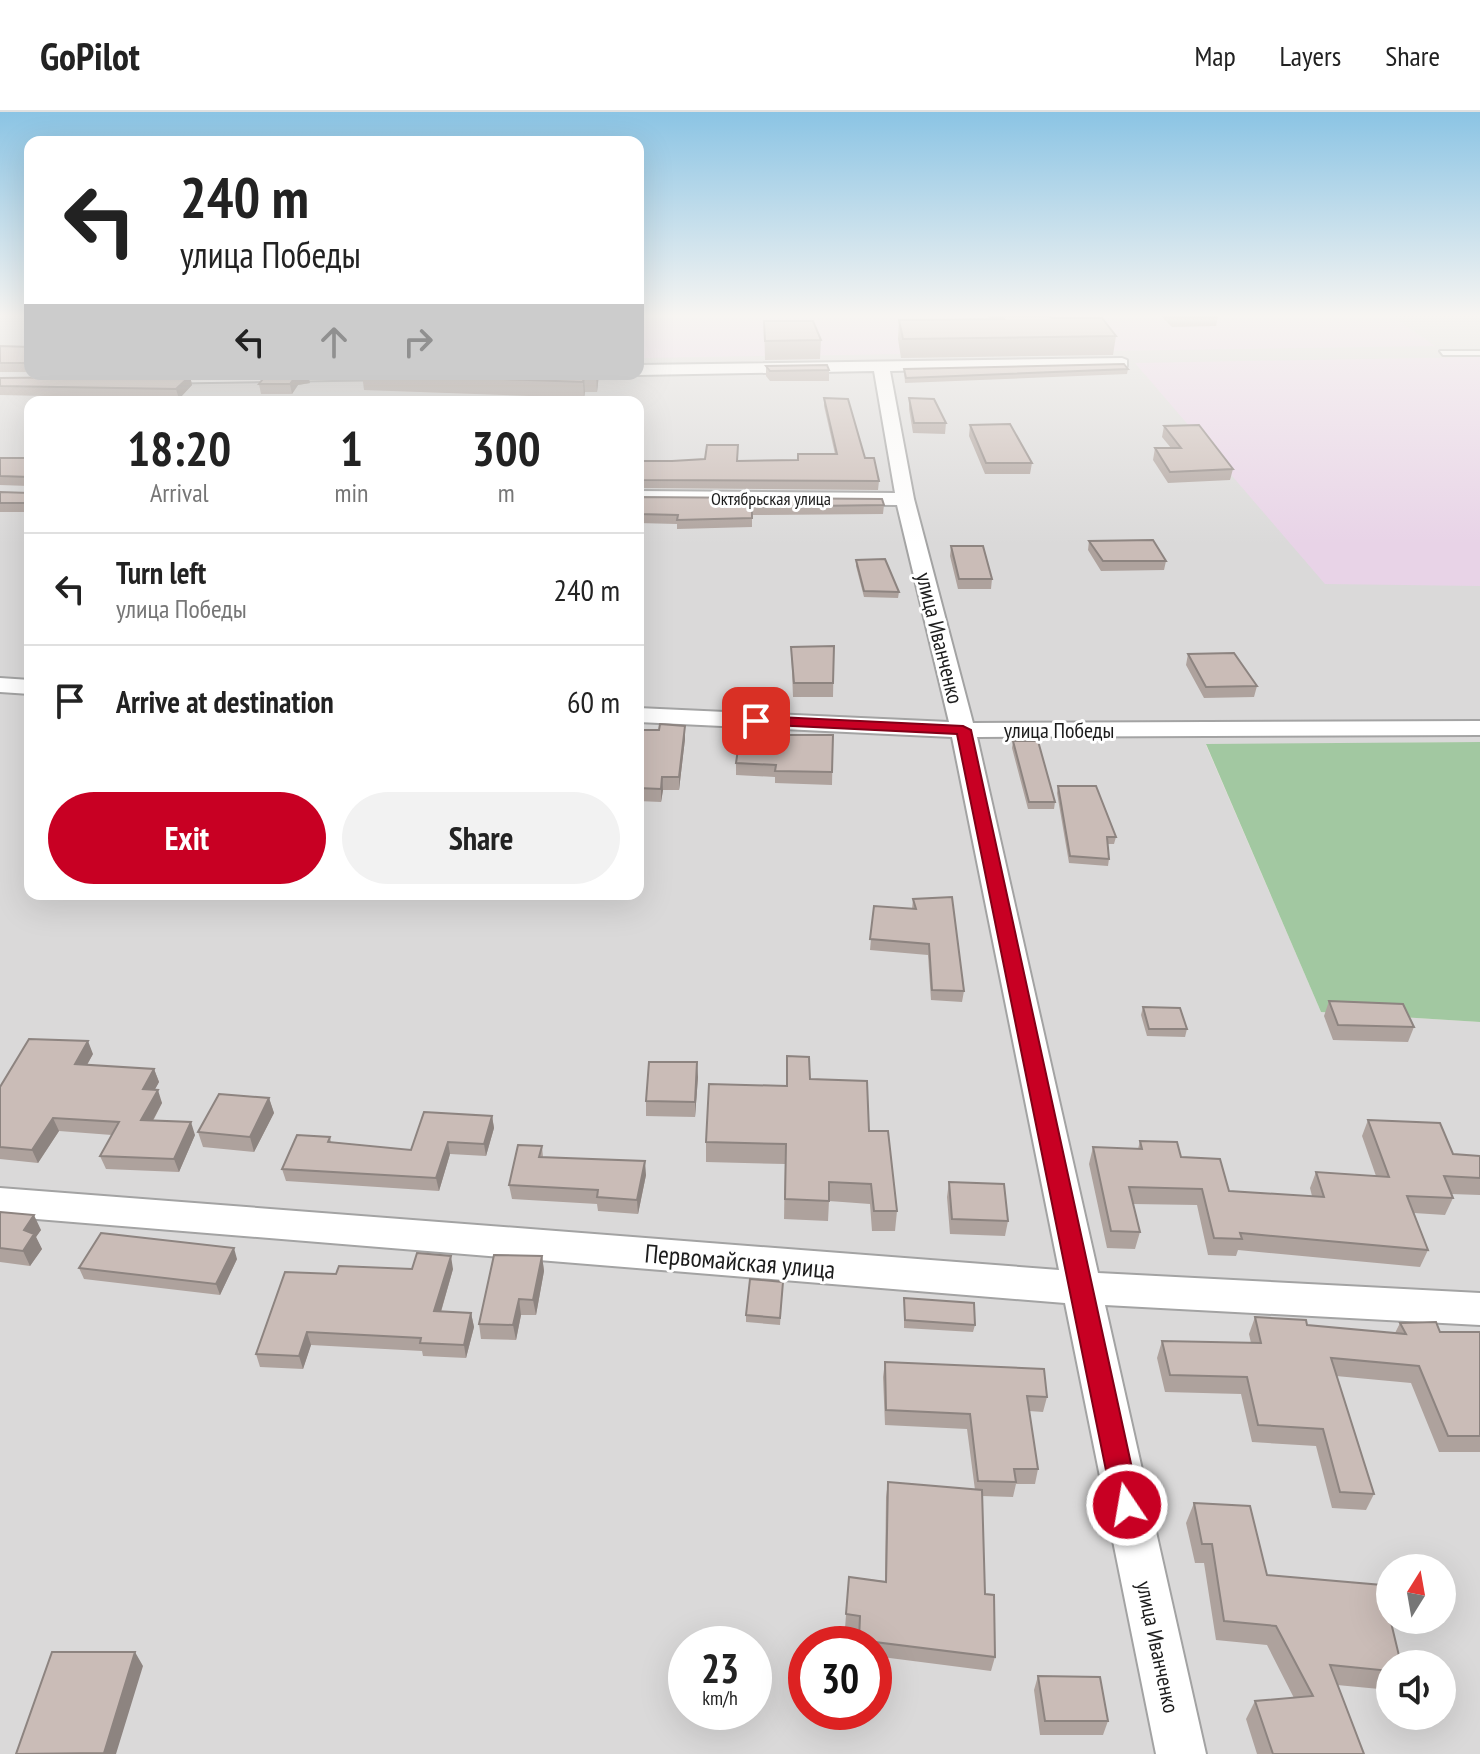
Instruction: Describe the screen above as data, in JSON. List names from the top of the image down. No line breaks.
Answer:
{"streets":{"street":["Октябрьская улица","улица Иванченко","улица Победы","Первомайская улица"]},"crossings":[["Октябрьская улица","улица Иванченко"],["улица Иванченко","улица Победы"],["улица Иванченко","Первомайская улица"]],"north":"top","page":{"header":"GoPilot","nav":["Map","Layers","Share"],"turn":["240 m","улица Победы"],"eta":["18:20","Arrival","1","min","300","m"],"list":[{"name":"Turn left","note":"улица Победы","value":"240 m"},{"name":"Arrive at destination","value":"60 m"}],"buttons":["Exit","Share"],"speed":"23 km/h","limit":"30"}}
